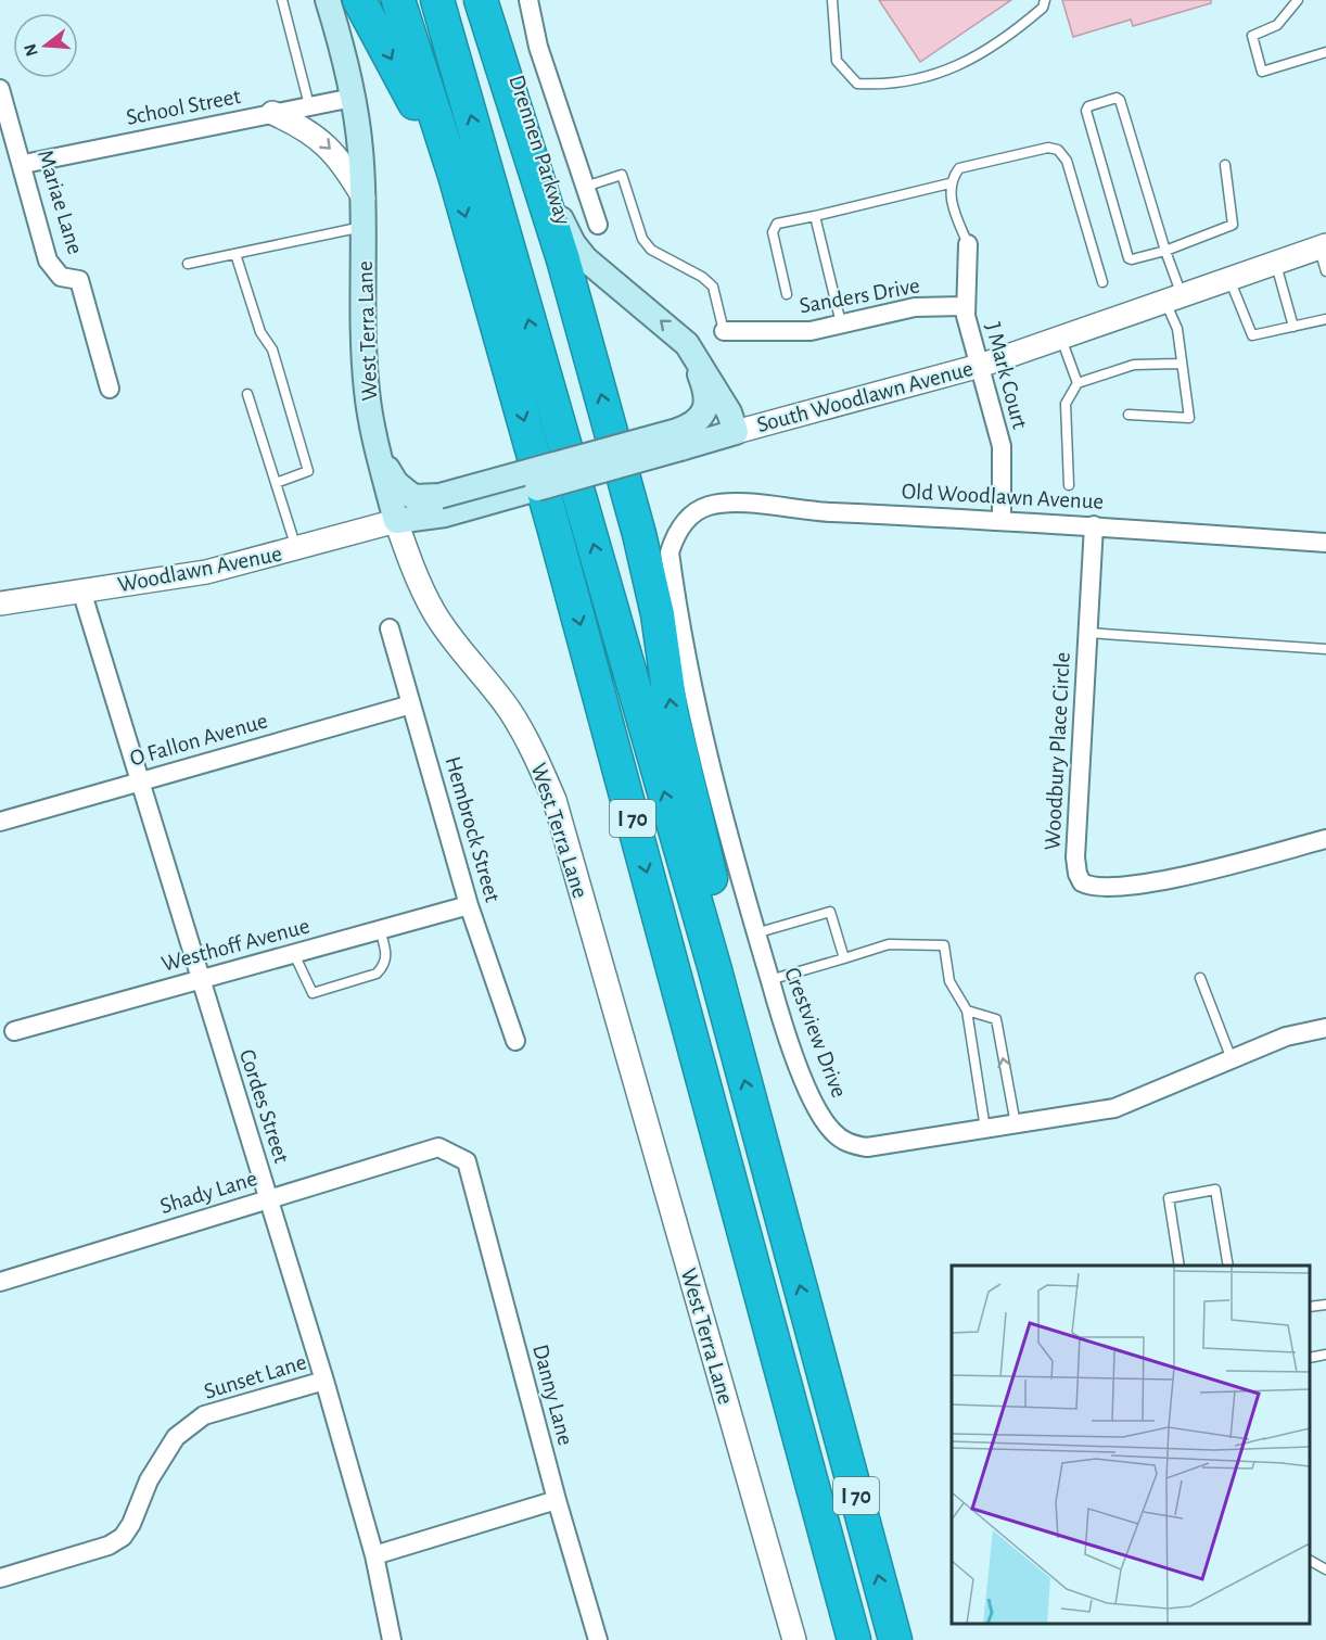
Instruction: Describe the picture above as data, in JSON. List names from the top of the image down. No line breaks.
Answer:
{"streets":{"highway":["I 70"],"main road":["Drennen Parkway","West Terra Lane","South Woodlawn Avenue"],"street":["School Street","Mariae Lane","Sanders Drive","J Mark Court","Old Woodlawn Avenue","Woodlawn Avenue","O Fallon Avenue","Woodbury Place Circle","Hembrock Street","Westhoff Avenue","Crestview Drive","Cordes Street","Shady Lane","Sunset Lane","Danny Lane"]},"crossings":[["School Street","Mariae Lane"],["School Street","West Terra Lane"],["Drennen Parkway","South Woodlawn Avenue"],["Sanders Drive","J Mark Court"],["West Terra Lane","South Woodlawn Avenue"],["West Terra Lane","Woodlawn Avenue"],["J Mark Court","South Woodlawn Avenue"],["J Mark Court","Old Woodlawn Avenue"],["South Woodlawn Avenue","Woodlawn Avenue"],["Old Woodlawn Avenue","Woodbury Place Circle"],["Old Woodlawn Avenue","Crestview Drive"],["Woodlawn Avenue","Cordes Street"],["O Fallon Avenue","Hembrock Street"],["O Fallon Avenue","Cordes Street"],["Hembrock Street","Westhoff Avenue"],["Westhoff Avenue","Cordes Street"],["Cordes Street","Shady Lane"],["Cordes Street","Sunset Lane"],["Shady Lane","Danny Lane"]],"one_way":["Drennen Parkway"],"north":"left"}
